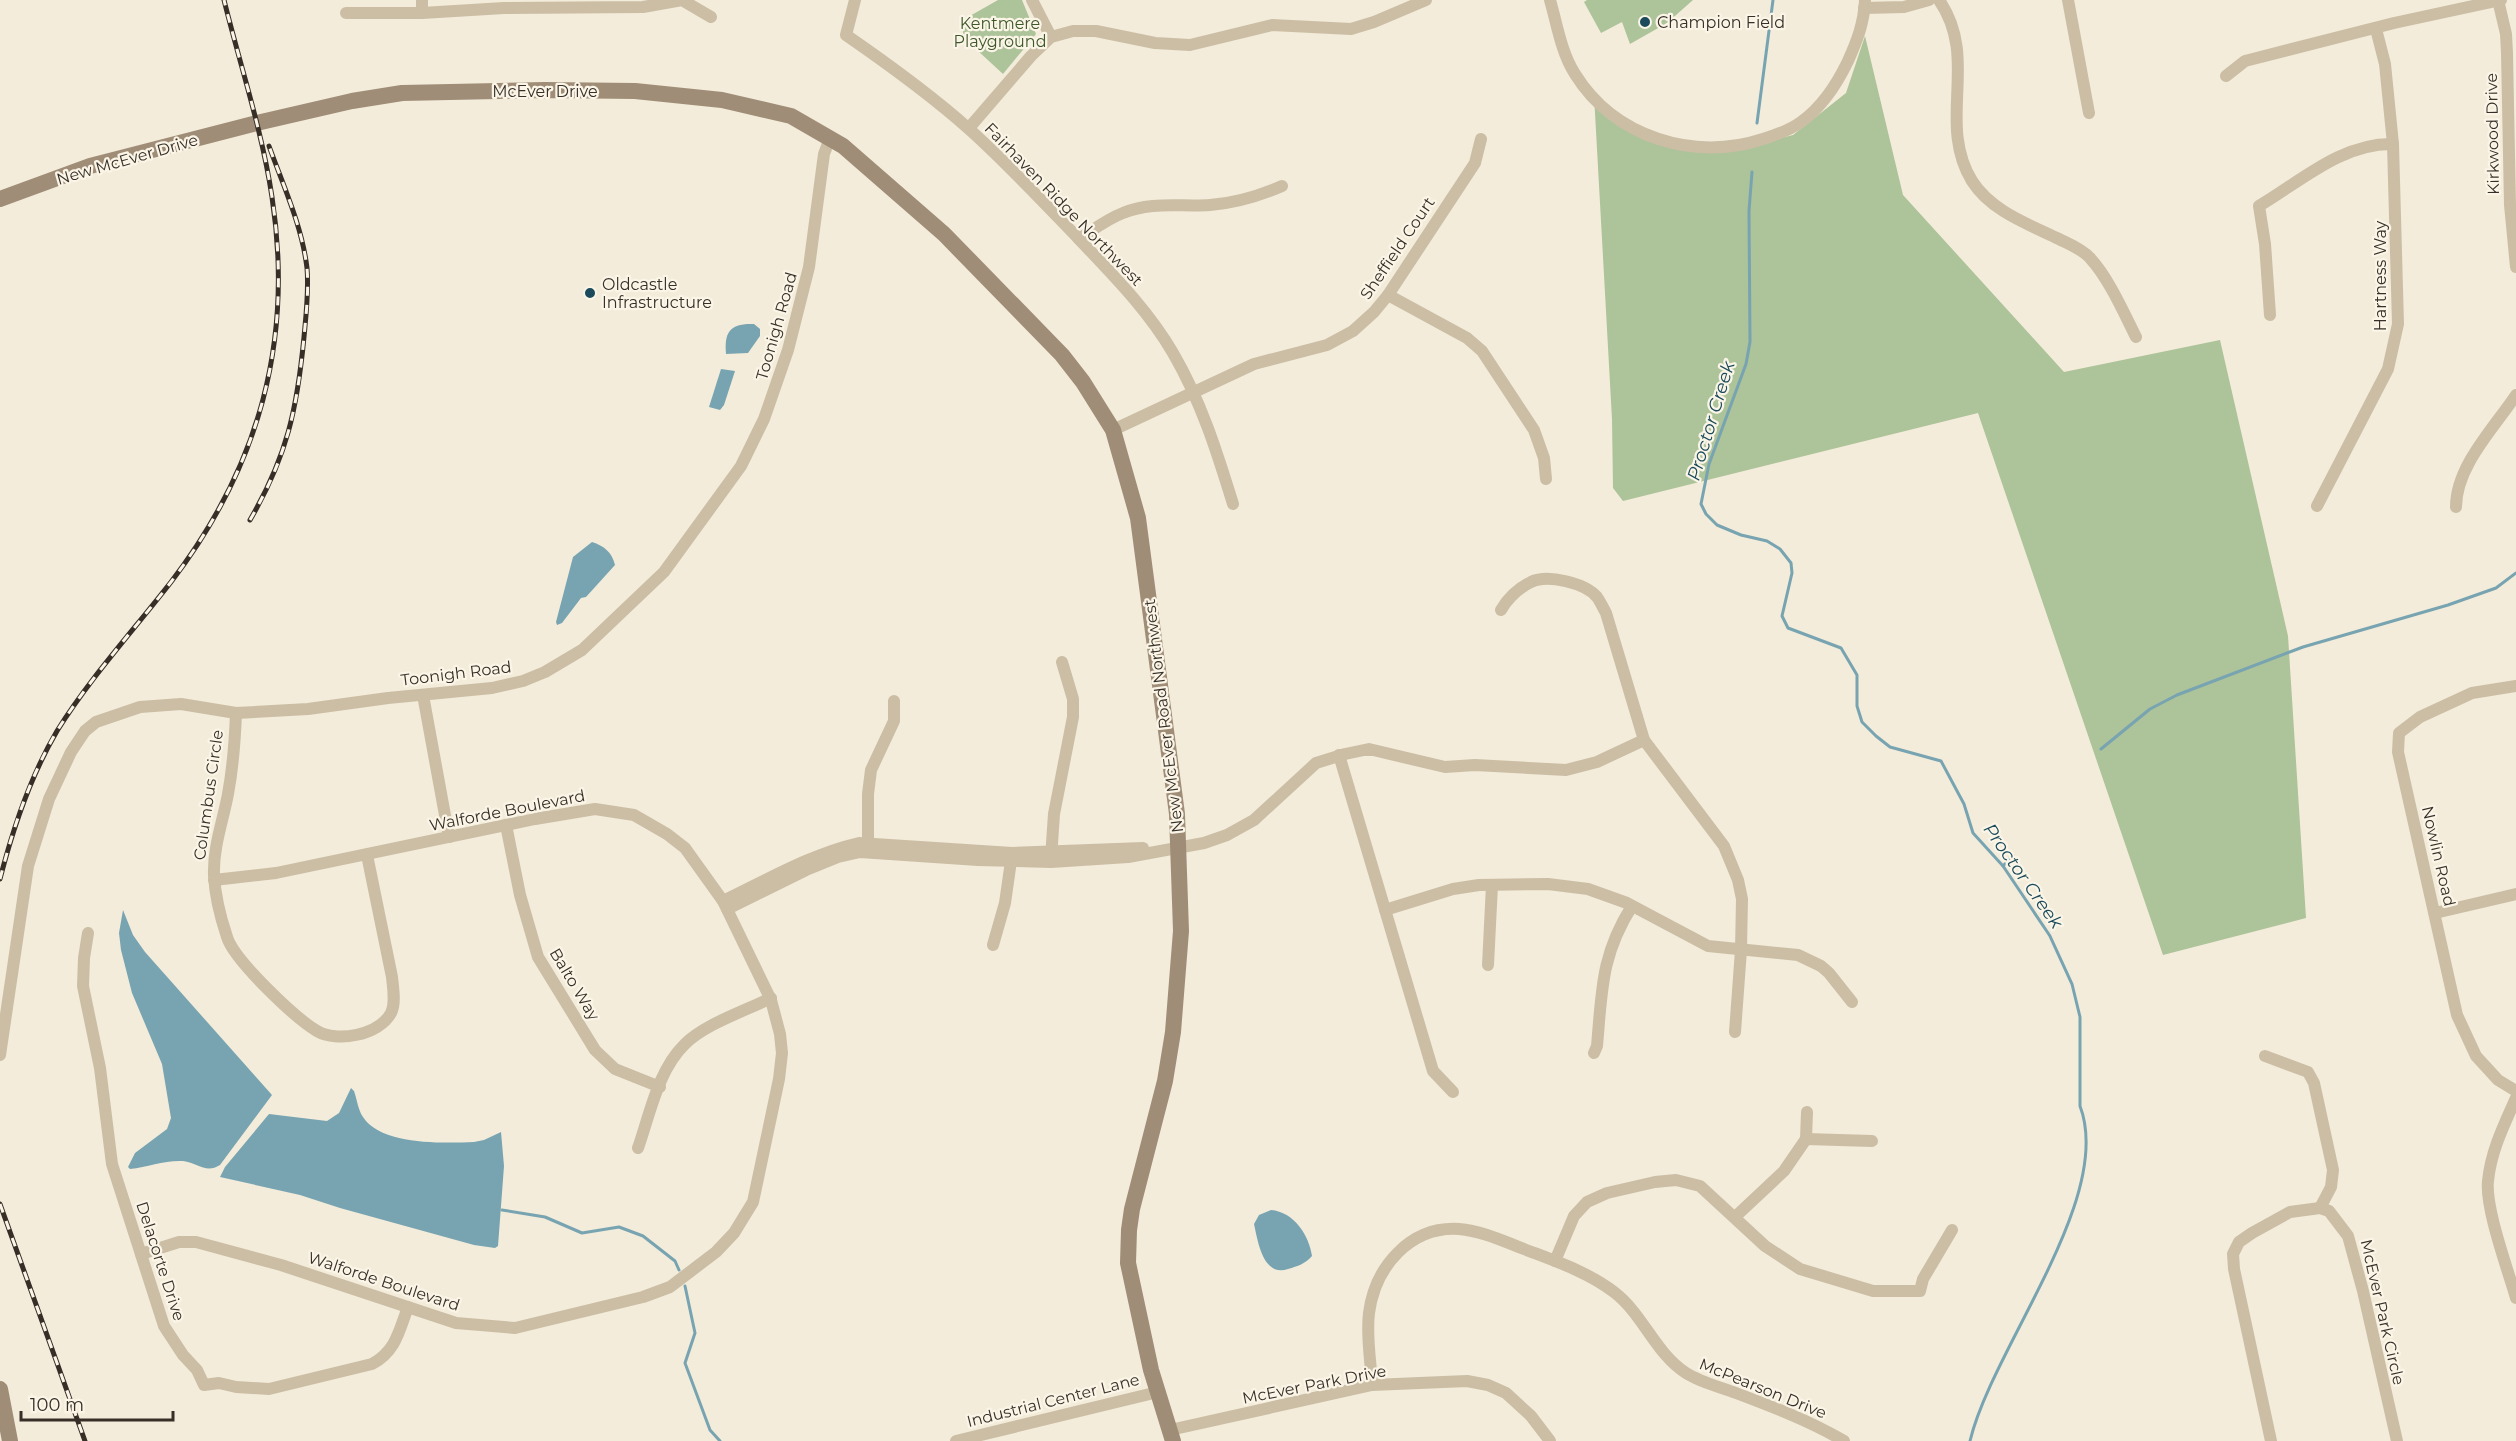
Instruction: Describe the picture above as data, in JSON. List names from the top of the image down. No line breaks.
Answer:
{"streets":{"street":["McEver Drive","Kirkwood Drive","New McEver Drive","Fairhaven Ridge Northwest","Sheffield Court","Hartness Way","Toonigh Road","New McEver Road Northwest","Columbus Circle","Walforde Boulevard","Nowlin Road","Balto Way","Delacorte Drive","McEver Park Circle","McEver Park Drive","McPearson Drive","Industrial Center Lane"]},"crossings":[["McEver Drive","New McEver Drive"],["McEver Drive","Toonigh Road"],["McEver Drive","New McEver Road Northwest"],["Fairhaven Ridge Northwest","Sheffield Court"],["Sheffield Court","New McEver Road Northwest"],["Toonigh Road","New McEver Road Northwest"],["Toonigh Road","Columbus Circle"],["New McEver Road Northwest","McEver Park Drive"],["New McEver Road Northwest","Industrial Center Lane"],["Columbus Circle","Walforde Boulevard"],["Walforde Boulevard","Balto Way"],["Walforde Boulevard","Delacorte Drive"],["McEver Park Drive","McPearson Drive"]],"water":["Proctor Creek"],"parks":["Kentmere Playground"],"places":["Champion Field","Oldcastle Infrastructure"],"scale_bar":"100 m"}
